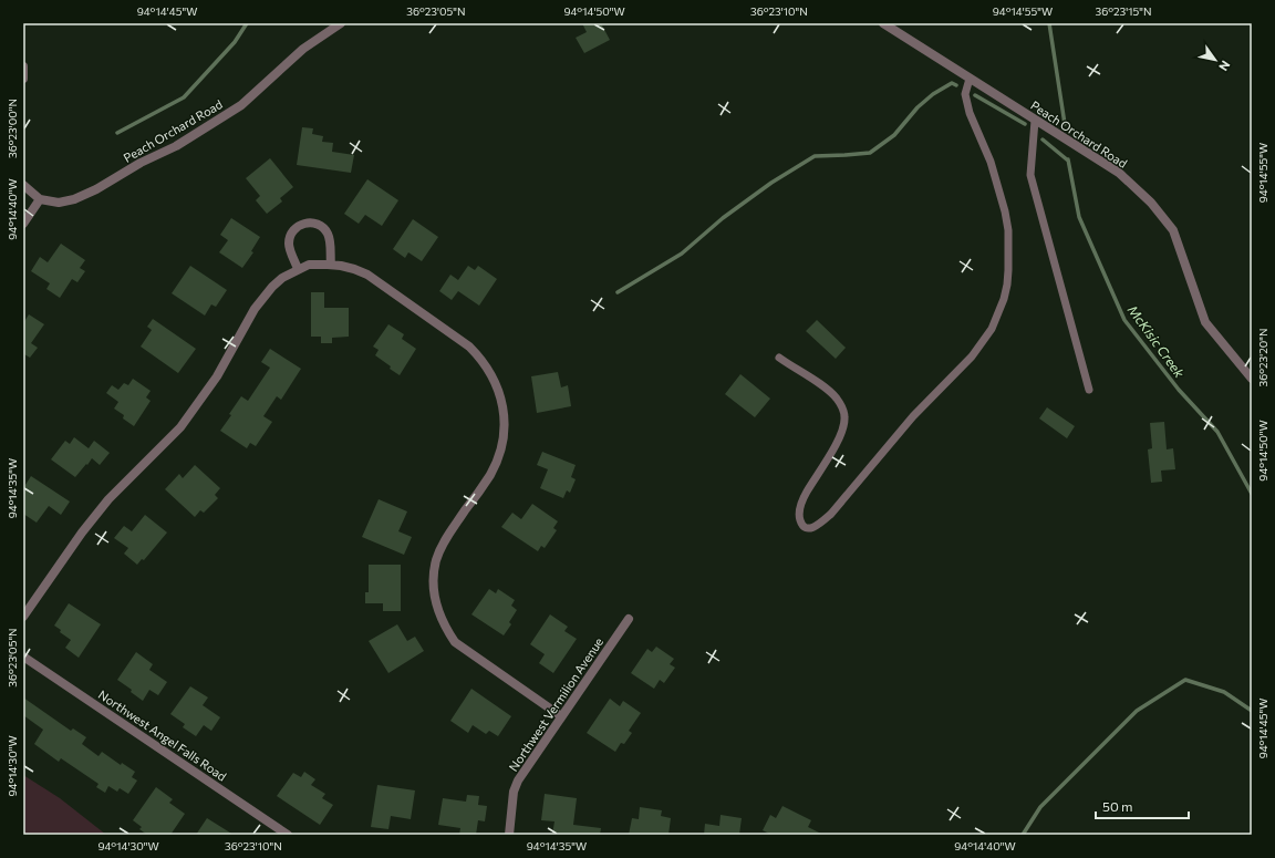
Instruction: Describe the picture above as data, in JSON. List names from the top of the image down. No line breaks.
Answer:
{"streets":{"street":["Peach Orchard Road","Northwest Vermilion Avenue","Northwest Angel Falls Road"]},"water":["McKisic Creek"],"scale_bar":"50 m","north":"bottom right","coordinates":["94°14'45\"W","36°23'05\"N","94°14'50\"W","36°23'10\"N","94°14'55\"W","36°23'15\"N","36°23'00\"N","94°14'40\"W","36°23'20\"N","94°14'35\"W","94°14'30\"W"]}
